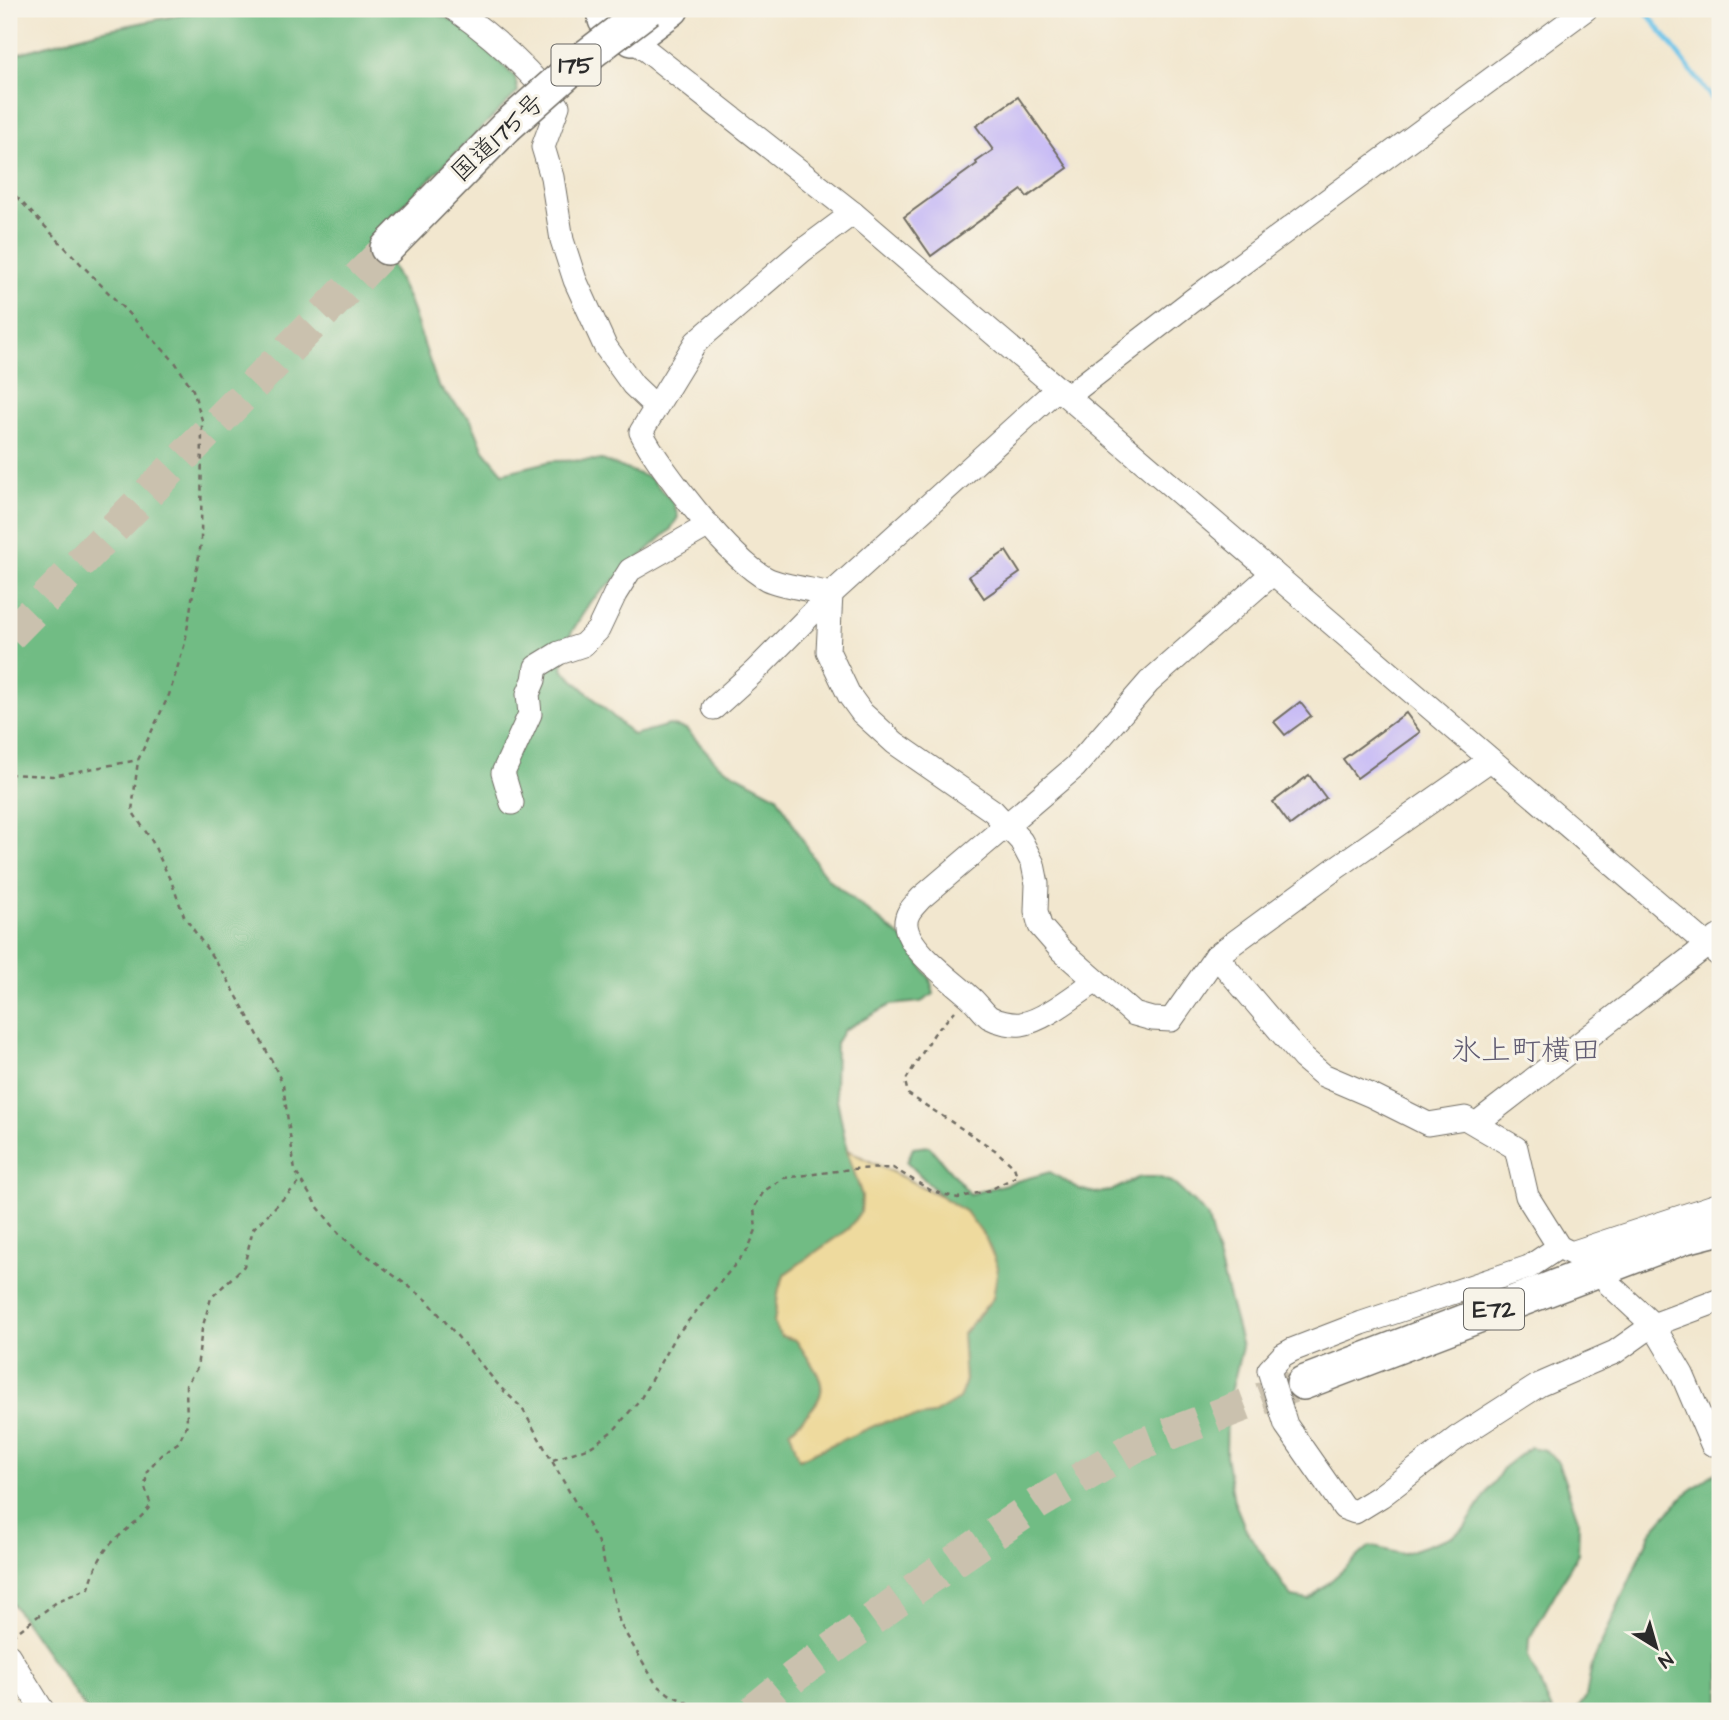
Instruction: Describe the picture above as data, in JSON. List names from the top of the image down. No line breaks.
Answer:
{"streets":{"highway":["175","国道175号","E72"]},"districts":["氷上町横田"],"north":"bottom right"}
